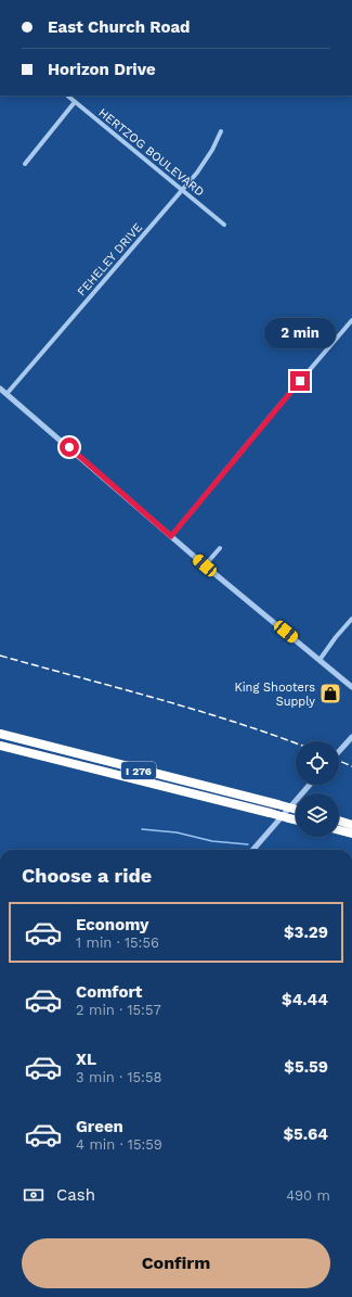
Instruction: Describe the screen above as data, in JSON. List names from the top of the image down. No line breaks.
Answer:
{"streets":{"highway":["I 276"],"street":["HERTZOG BOULEVARD","FEHELEY DRIVE"]},"crossings":[["HERTZOG BOULEVARD","FEHELEY DRIVE"]],"places":{"shop":["King Shooters Supply"]},"page":{"banner":["East Church Road","Horizon Drive"],"bubble":"2 min","heading":"Choose a ride","list":[{"name":"Economy","note":"1 min · 15:56","value":"$3.29"},{"name":"Comfort","note":"2 min · 15:57","value":"$4.44"},{"name":"XL","note":"3 min · 15:58","value":"$5.59"},{"name":"Green","note":"4 min · 15:59","value":"$5.64"}],"pay":["Cash","490 m"],"buttons":"Confirm"}}
